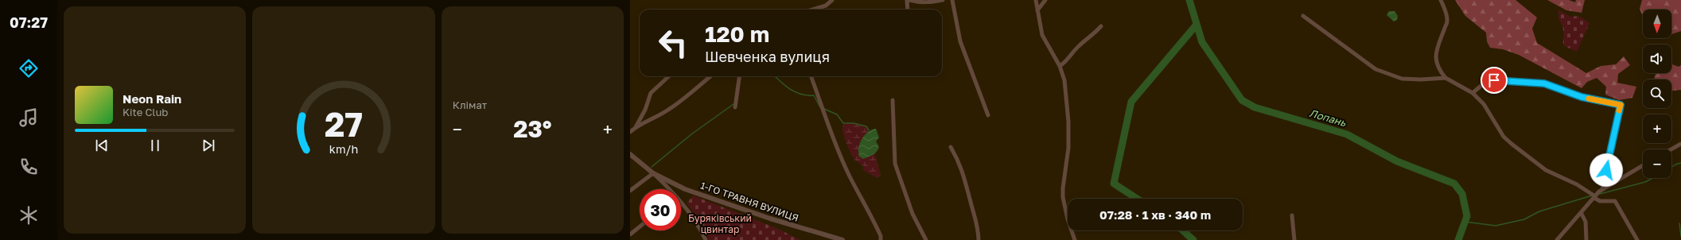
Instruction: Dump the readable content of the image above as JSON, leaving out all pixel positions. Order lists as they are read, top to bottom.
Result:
{
  "streets": {
    "street": ["1-ГО ТРАВНЯ ВУЛИЦЯ"]
  },
  "water": ["Лопань"],
  "parks": ["Буряківський цвинтар"],
  "north": "bottom",
  "page": {
    "tabs": "07:27",
    "tile": "Клімат",
    "map_buttons": ["+", "−"],
    "turn": ["120 m", "Шевченка вулиця"],
    "song": ["Neon Rain", "Kite Club"],
    "heat": ["−", "23°", "+"],
    "limit": "30",
    "trip": "07:28 · 1 хв · 340 m",
    "gauge": ["27", "km/h"]
  }
}
